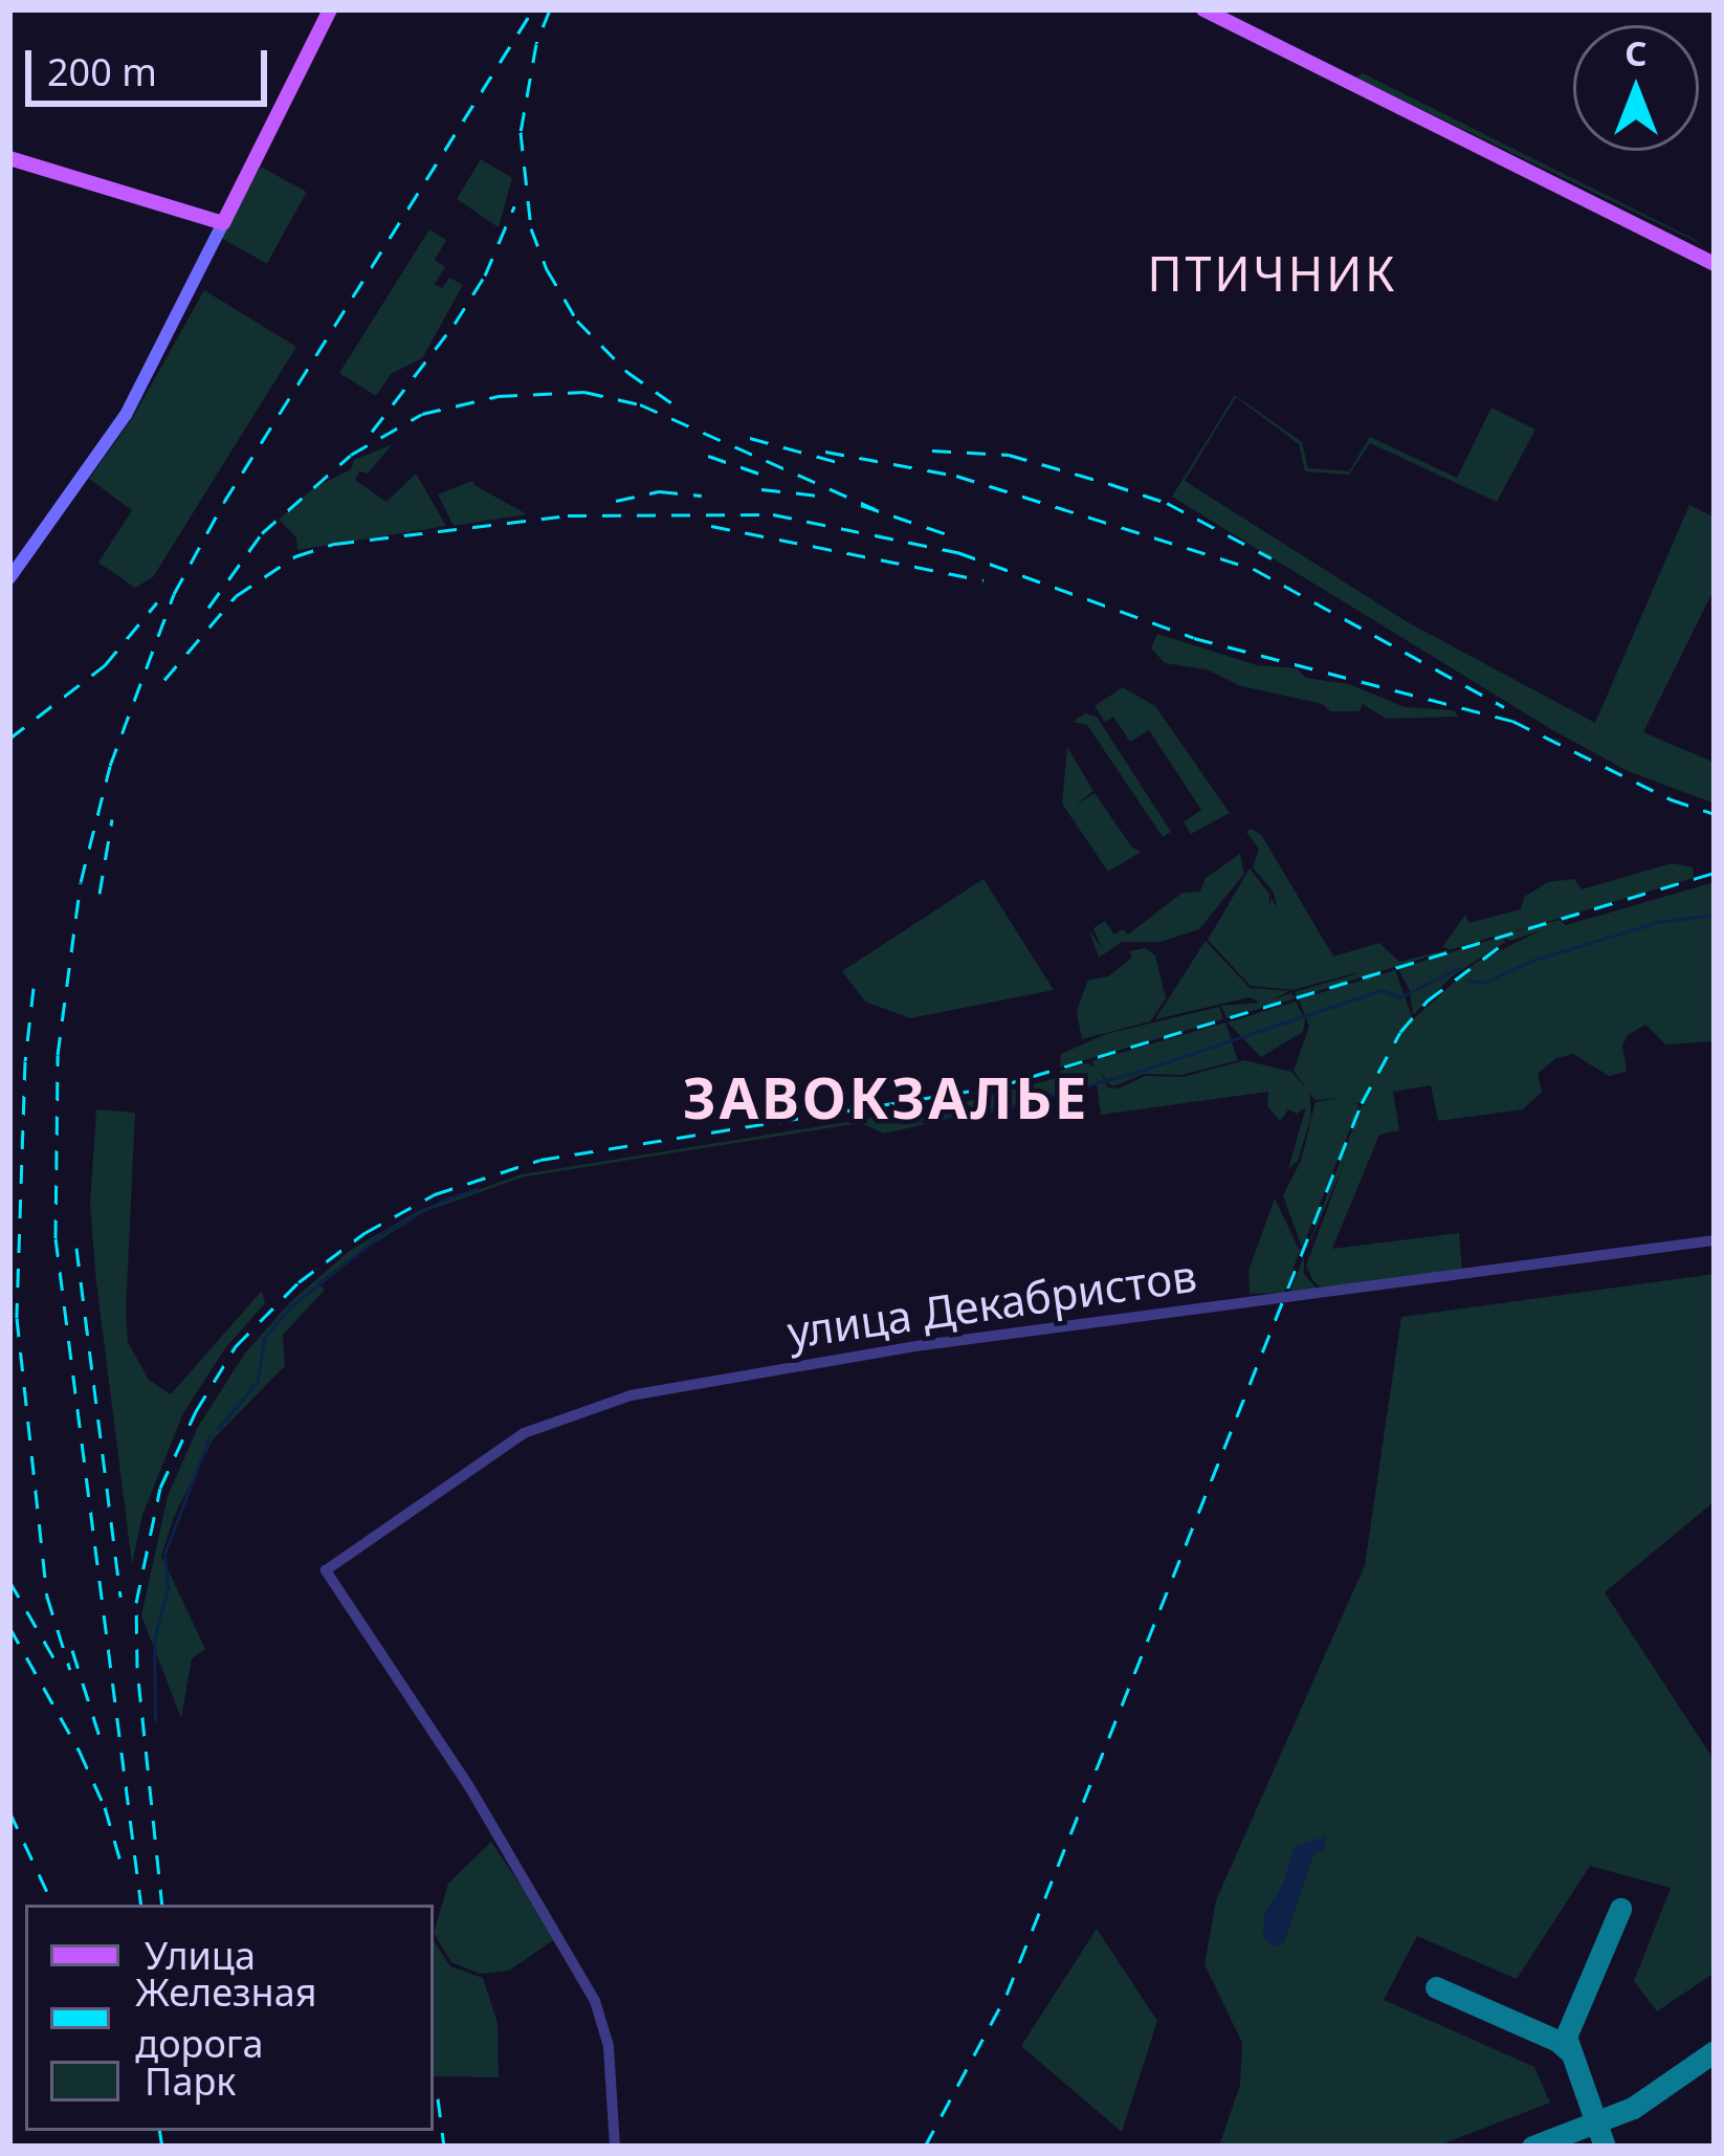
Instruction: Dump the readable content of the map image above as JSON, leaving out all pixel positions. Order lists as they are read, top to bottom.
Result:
{
  "streets": {
    "street": ["улица Декабристов"]
  },
  "districts": ["ПТИЧНИК", "ЗАВОКЗАЛЬЕ"],
  "legend": ["Улица", "Железная дорога", "Парк"],
  "scale_bar": "200 m",
  "north": "top"
}
